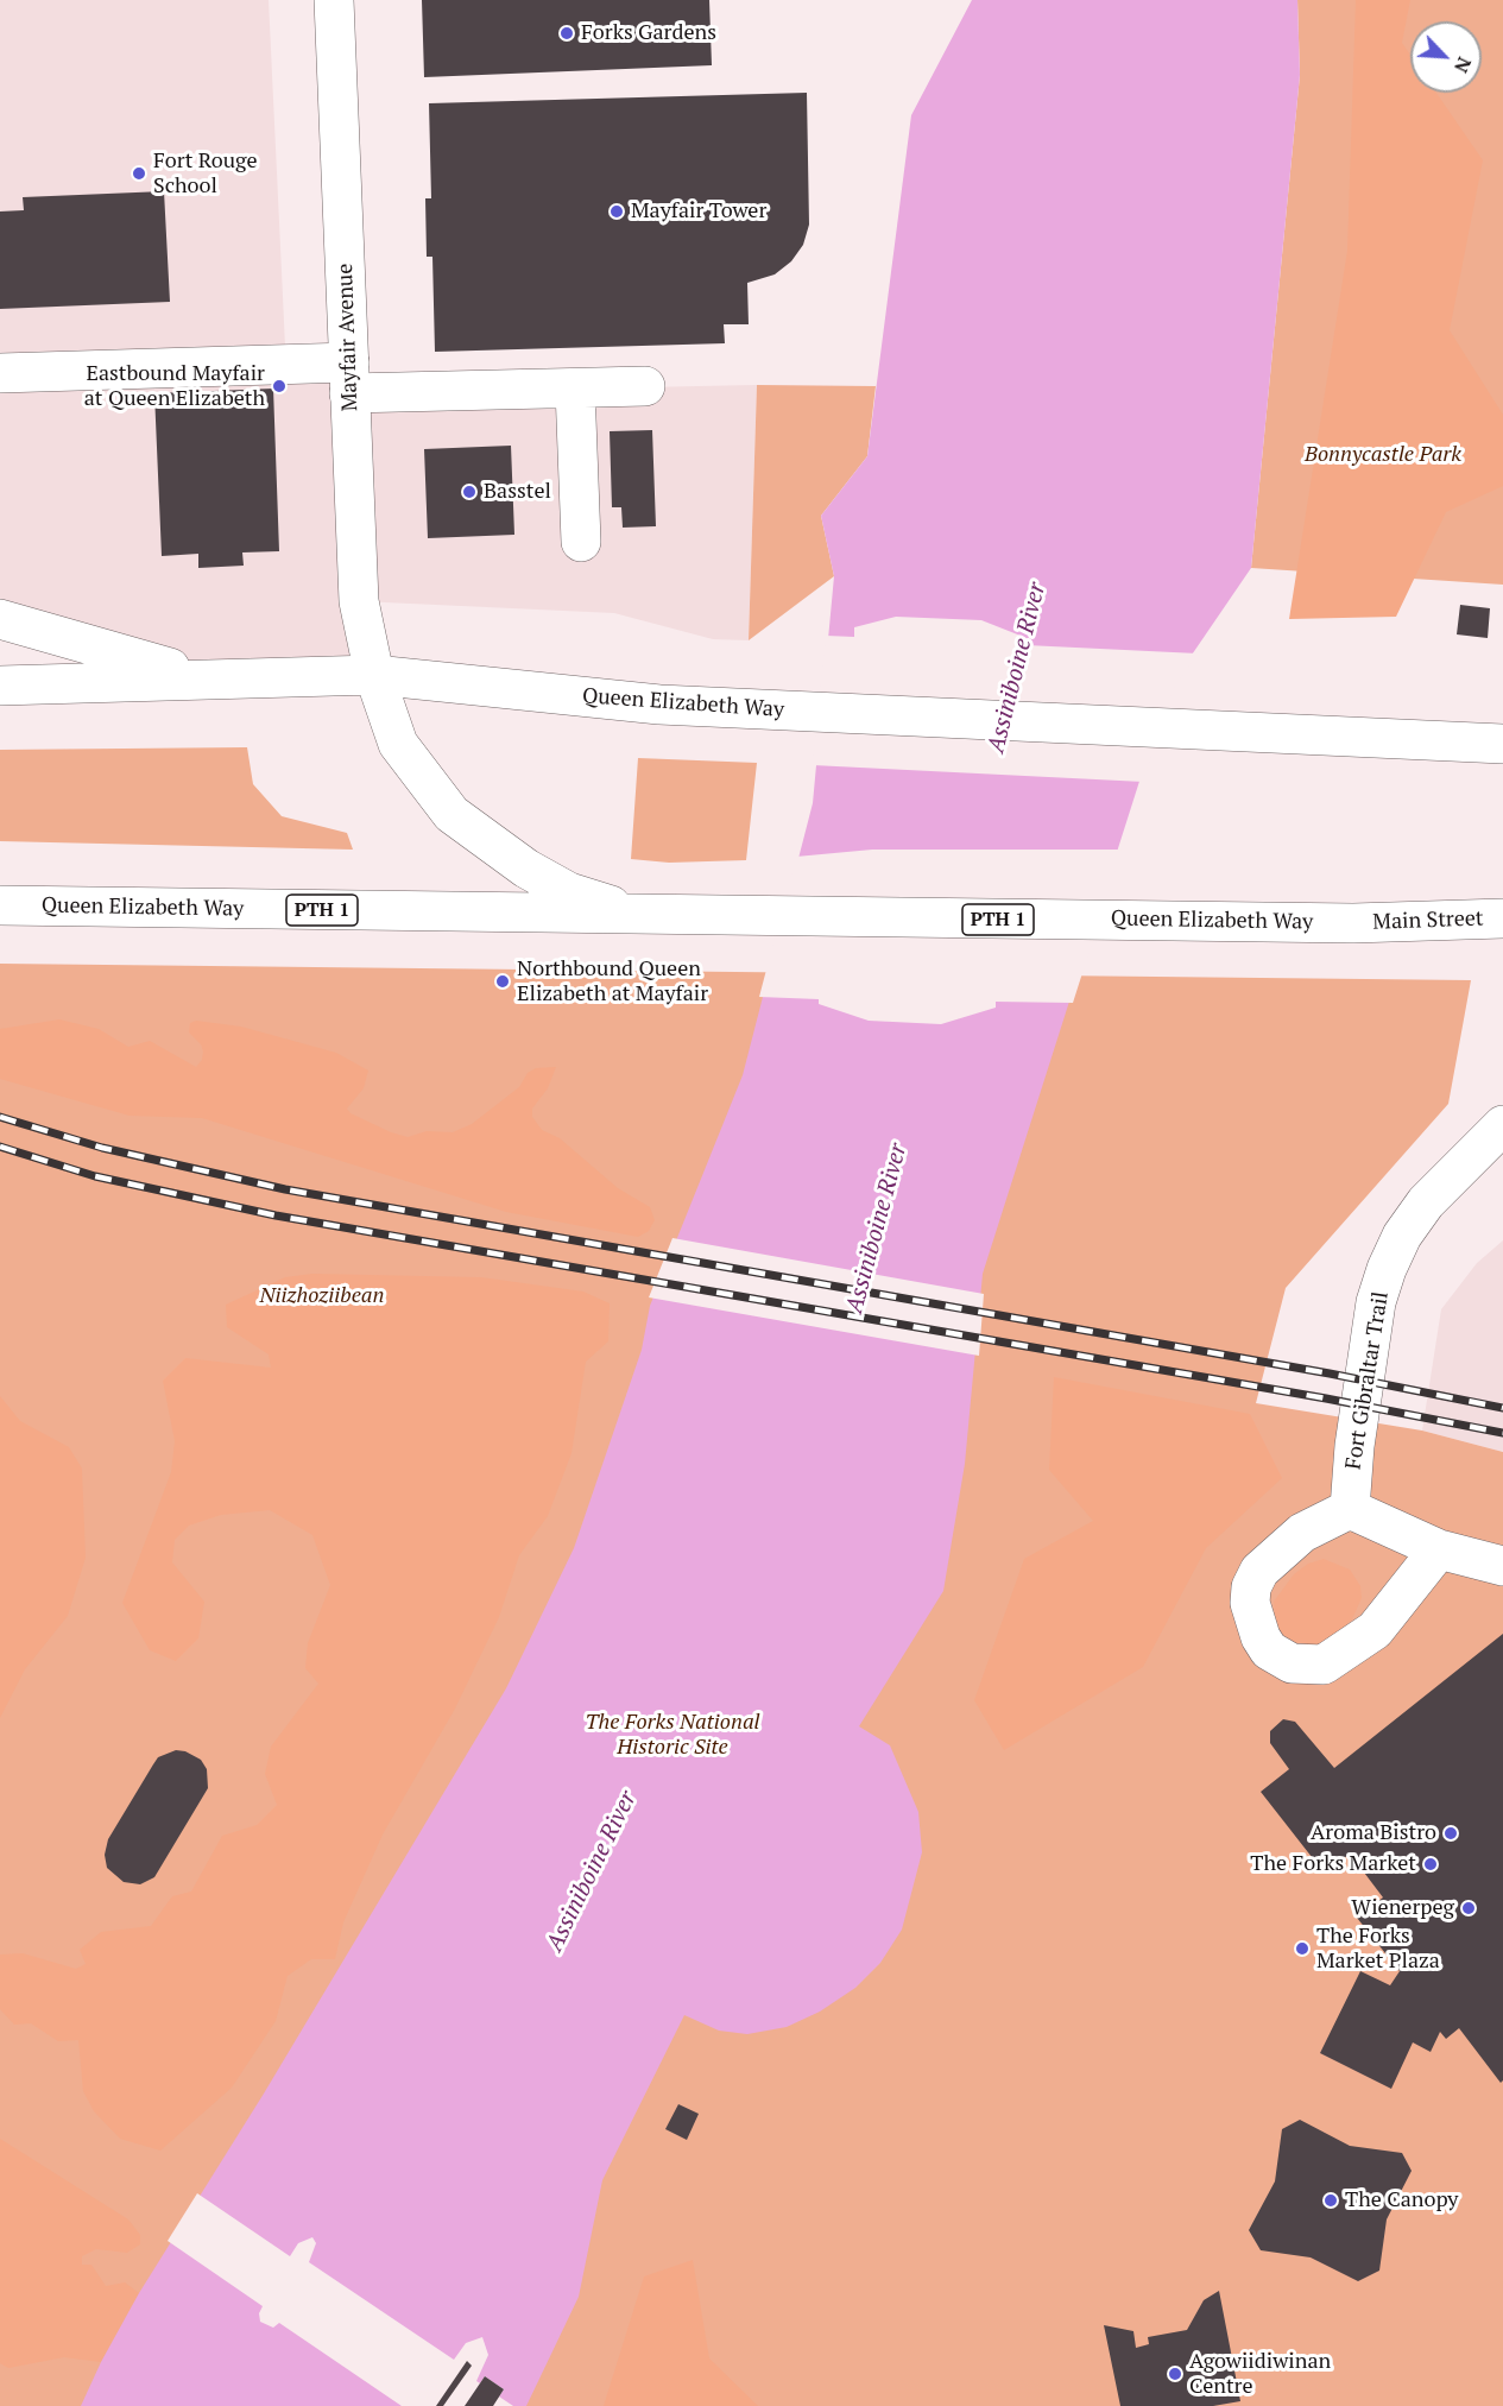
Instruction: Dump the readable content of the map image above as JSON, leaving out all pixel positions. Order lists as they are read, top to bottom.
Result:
{
  "streets": {
    "main road": [
      "Mayfair Avenue",
      "Queen Elizabeth Way",
      "PTH 1",
      "Main Street",
      "Fort Gibraltar Trail"
    ]
  },
  "crossings": [
    ["Mayfair Avenue", "Queen Elizabeth Way"],
    ["Queen Elizabeth Way", "Main Street"]
  ],
  "water": ["Assiniboine River"],
  "parks": ["Bonnycastle Park", "Niizhoziibean", "The Forks National Historic Site"],
  "places": [
    "Forks Gardens",
    "Fort Rouge School",
    "Mayfair Tower",
    "Eastbound Mayfair at Queen Elizabeth",
    "Basstel",
    "Northbound Queen Elizabeth at Mayfair",
    "Aroma Bistro",
    "The Forks Market",
    "Wienerpeg",
    "The Forks Market Plaza",
    "The Canopy",
    "Agowiidiwinan Centre"
  ],
  "north": "bottom right"
}
